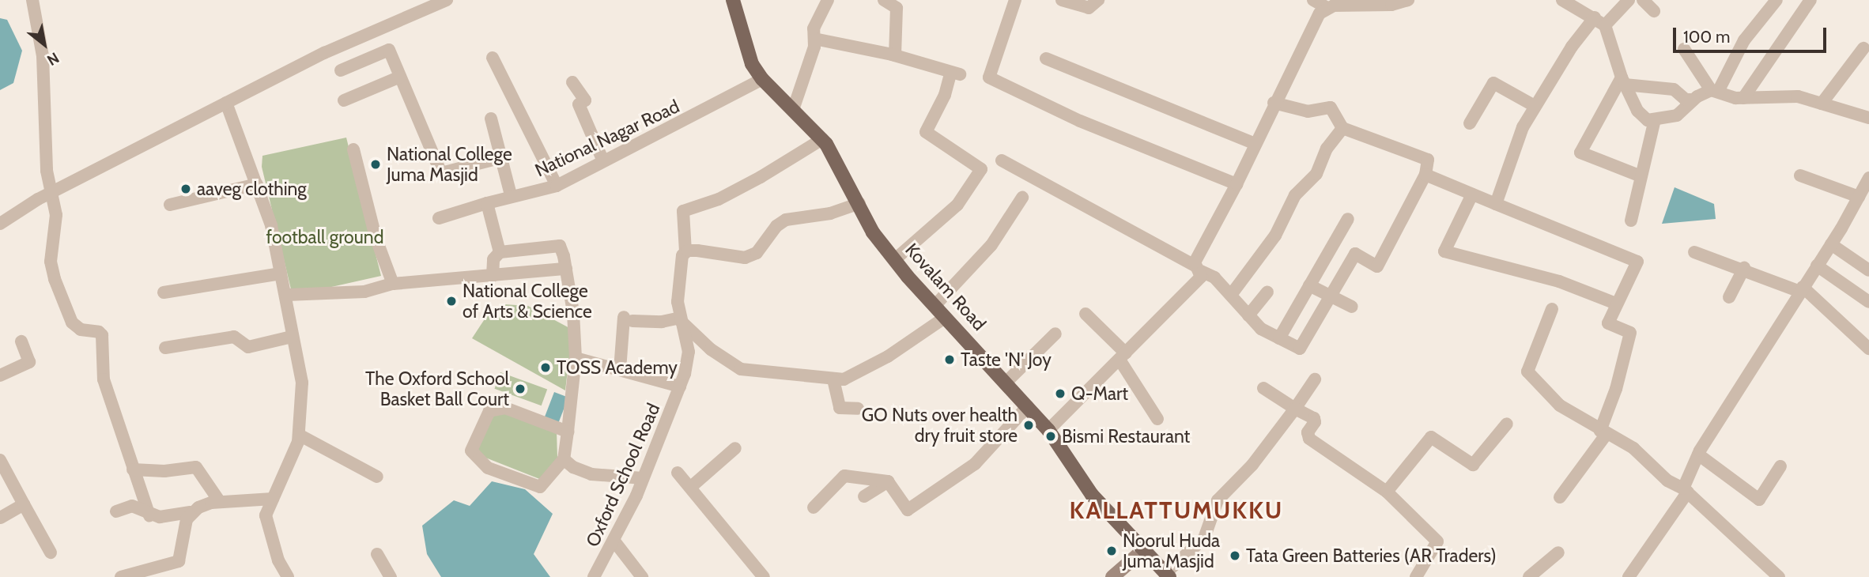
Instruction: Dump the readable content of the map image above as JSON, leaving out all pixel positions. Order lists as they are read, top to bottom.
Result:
{
  "streets": {
    "main road": ["Kovalam Road"],
    "street": ["National Nagar Road", "Oxford School Road"]
  },
  "crossings": [
    ["National Nagar Road", "Kovalam Road"],
    ["Kovalam Road", "Oxford School Road"]
  ],
  "districts": ["KALLATTUMUKKU"],
  "parks": ["football ground"],
  "places": [
    "National College Juma Masjid",
    "aaveg clothing",
    "National College of Arts & Science",
    "Taste 'N' Joy",
    "TOSS Academy",
    "The Oxford School Basket Ball Court",
    "Q-Mart",
    "GO Nuts over health dry fruit store",
    "Bismi Restaurant",
    "Noorul Huda Juma Masjid",
    "Tata Green Batteries (AR Traders)"
  ],
  "scale_bar": "100 m",
  "north": "bottom right"
}
